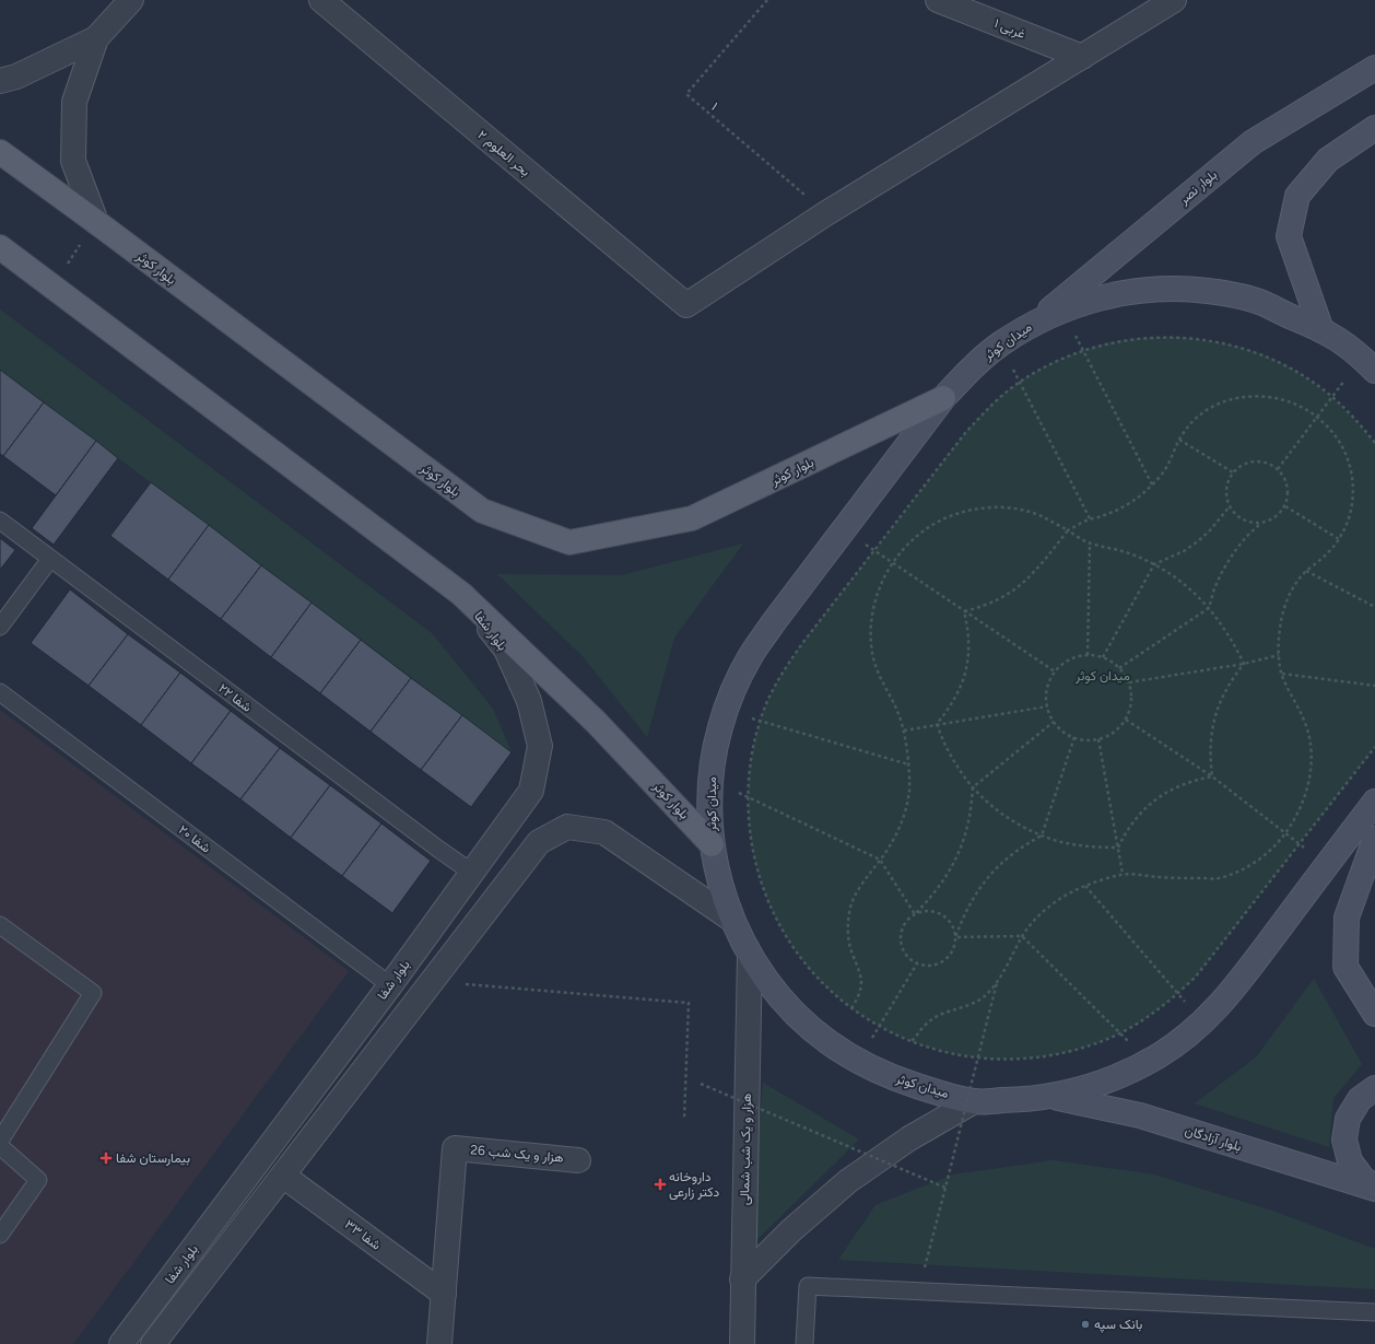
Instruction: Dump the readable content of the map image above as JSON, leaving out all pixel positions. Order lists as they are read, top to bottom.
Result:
{
  "streets": {
    "main road": [
      "بلوار نصر",
      "بلوار کوثر",
      "میدان کوثر",
      "بلوار آزادگان"
    ],
    "street": [
      "غربی ۱",
      "بحر العلوم ۲",
      "بلوار شفا",
      "هزار و یک شب شمالی",
      "هزار و یک شب 26",
      "شفا ۳۳"
    ],
    "lane": ["شفا ۲۲", "شفا ۲۰"],
    "path": ["۱"]
  },
  "crossings": [
    ["۱", "بحر العلوم ۲"],
    ["بلوار نصر", "میدان کوثر"],
    ["بلوار کوثر", "میدان کوثر"],
    ["بلوار کوثر", "بلوار شفا"],
    ["میدان کوثر", "بلوار شفا"],
    ["میدان کوثر", "بلوار آزادگان"],
    ["میدان کوثر", "هزار و یک شب شمالی"],
    ["بلوار شفا", "شفا ۲۲"],
    ["بلوار شفا", "شفا ۲۰"],
    ["بلوار شفا", "شفا ۳۳"],
    ["هزار و یک شب 26", "شفا ۳۳"]
  ],
  "parks": ["میدان کوثر"],
  "places": {
    "health": ["بیمارستان شفا", "داروخانه دکتر زارعی"],
    "other": ["بانک سپه"]
  }
}
